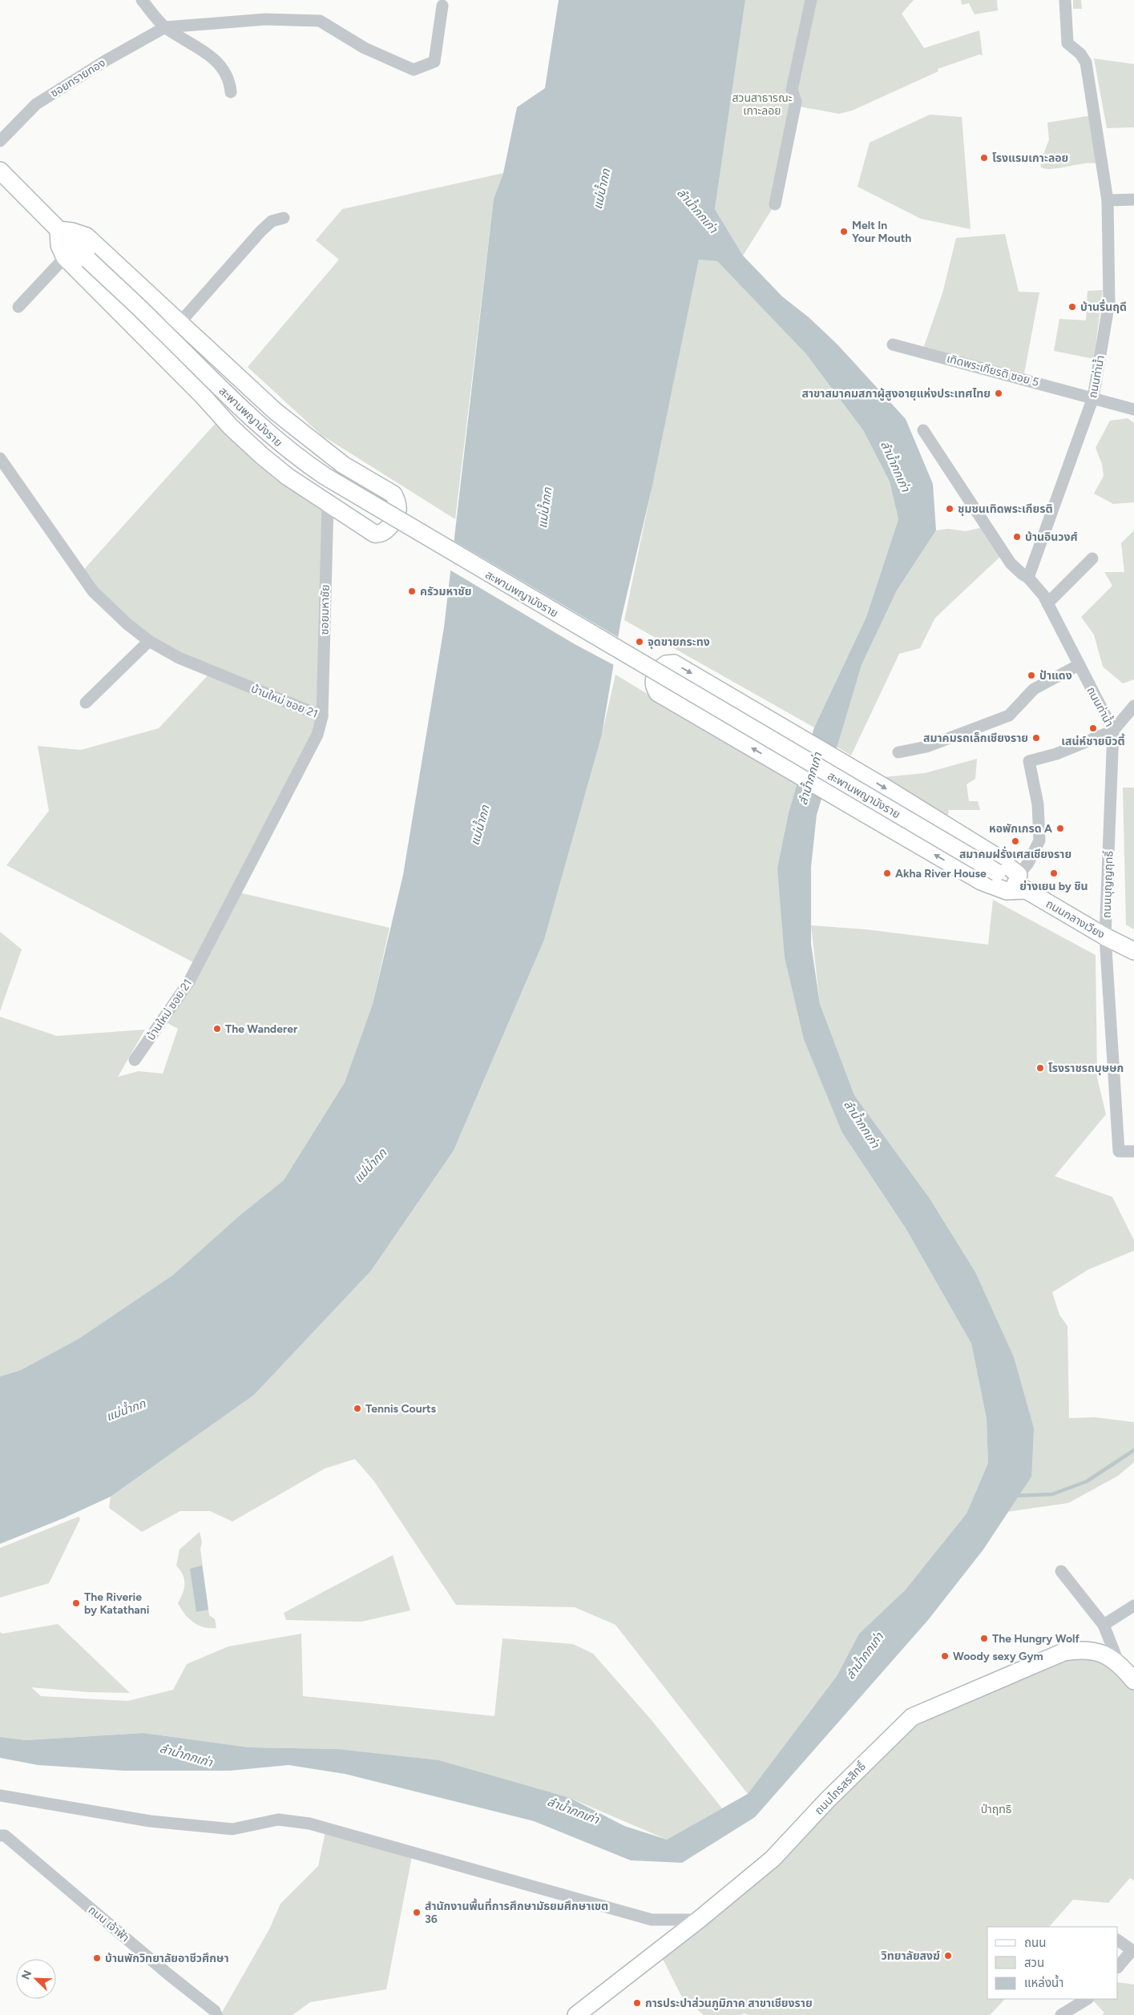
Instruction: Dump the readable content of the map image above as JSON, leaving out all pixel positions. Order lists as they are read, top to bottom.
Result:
{
  "streets": {
    "main road": ["สะพานพญามังราย", "ถนนกลางเวียง", "ถนนไกรสรสิทธิ์"],
    "street": [
      "ซอยทรายทอง",
      "เทิดพระเกียรติ ซอย 5",
      "ถนนท่าน้ำ",
      "ซอยมหาชัย",
      "บ้านใหม่ ซอย 21",
      "ถนนบุญญฤทธิ์",
      "ถนน เจ้าฟ้า"
    ]
  },
  "crossings": [
    ["เทิดพระเกียรติ ซอย 5", "ถนนท่าน้ำ"],
    ["ถนนท่าน้ำ", "ถนนบุญญฤทธิ์"],
    ["สะพานพญามังราย", "ถนนกลางเวียง"],
    ["ซอยมหาชัย", "บ้านใหม่ ซอย 21"],
    ["ถนนบุญญฤทธิ์", "ถนนกลางเวียง"]
  ],
  "water": ["แม่น้ำกก", "ลำน้ำกกเก่า"],
  "parks": ["สวนสาธารณะ เกาะลอย", "ป่าฤทธิ"],
  "places": [
    "โรงแรมเกาะลอย",
    "Melt In Your Mouth",
    "บ้านรื่นฤดี",
    "สาขาสมาคมสภาผู้สูงอายุแห่งประเทศไทย",
    "ชุมชนเทิดพระเกียรติ",
    "บ้านอินวงศ์",
    "ครัวมหาชัย",
    "จุดขายกระทง",
    "ป้าแดง",
    "เสน่ห์ชายบิวตี้",
    "สมาคมรถเล็กเชียงราย",
    "หอพักเกรด A",
    "สมาคมฝรั่งเศสเชียงราย",
    "Akha River House",
    "ย่างเยน by ชิน",
    "The Wanderer",
    "โรงราชรถบุษษก",
    "Tennis Courts",
    "The Riverie by Katathani",
    "The Hungry Wolf",
    "Woody sexy Gym",
    "สำนักงานพื้นที่การศึกษามัธยมศึกษาเขต 36",
    "วิทยาลัยสงฆ์",
    "บ้านพักวิทยาลัยอาชีวศึกษา",
    "การประปาส่วนภูมิภาค สาขาเชียงราย"
  ],
  "legend": ["ถนน", "สวน", "แหล่งน้ำ"],
  "north": "top left"
}
